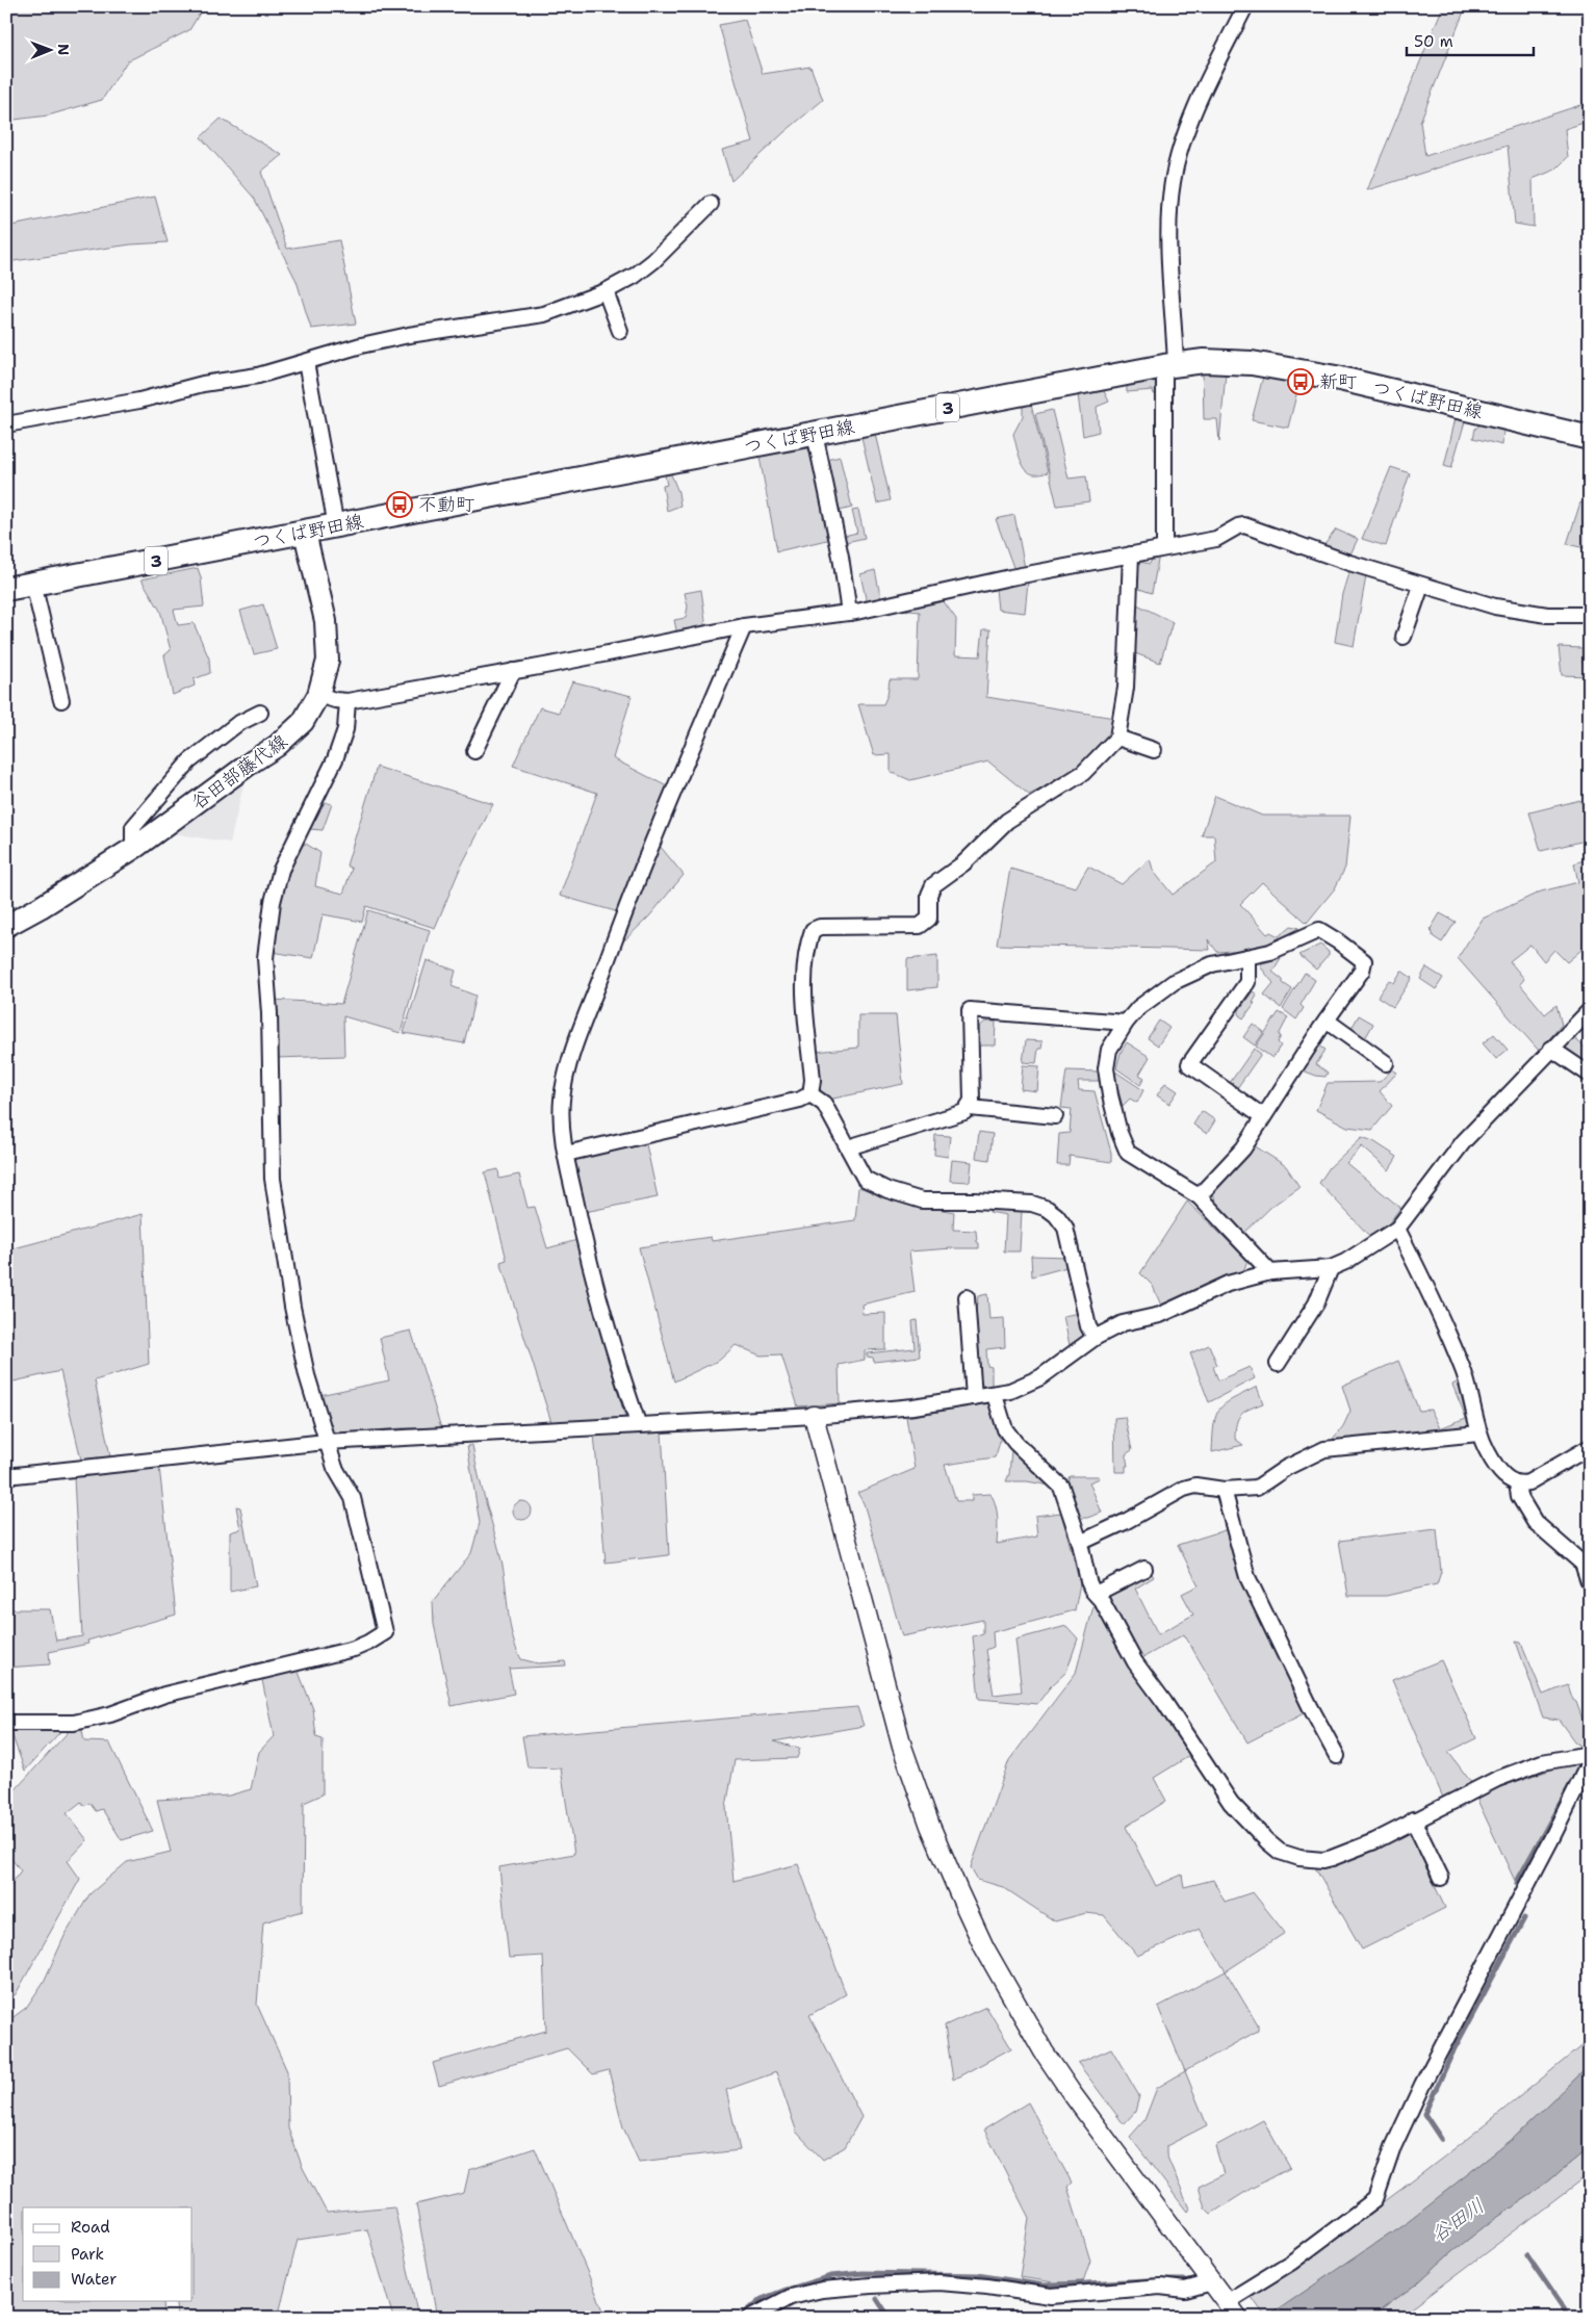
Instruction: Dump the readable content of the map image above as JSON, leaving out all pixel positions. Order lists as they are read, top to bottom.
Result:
{
  "streets": {
    "main road": ["つくば野田線", "3", "谷田部藤代線"]
  },
  "crossings": [
    ["つくば野田線", "谷田部藤代線"]
  ],
  "water": ["谷田川"],
  "places": {
    "bus stop": ["新町", "不動町"]
  },
  "legend": ["Road", "Park", "Water"],
  "scale_bar": "50 m",
  "north": "right"
}
